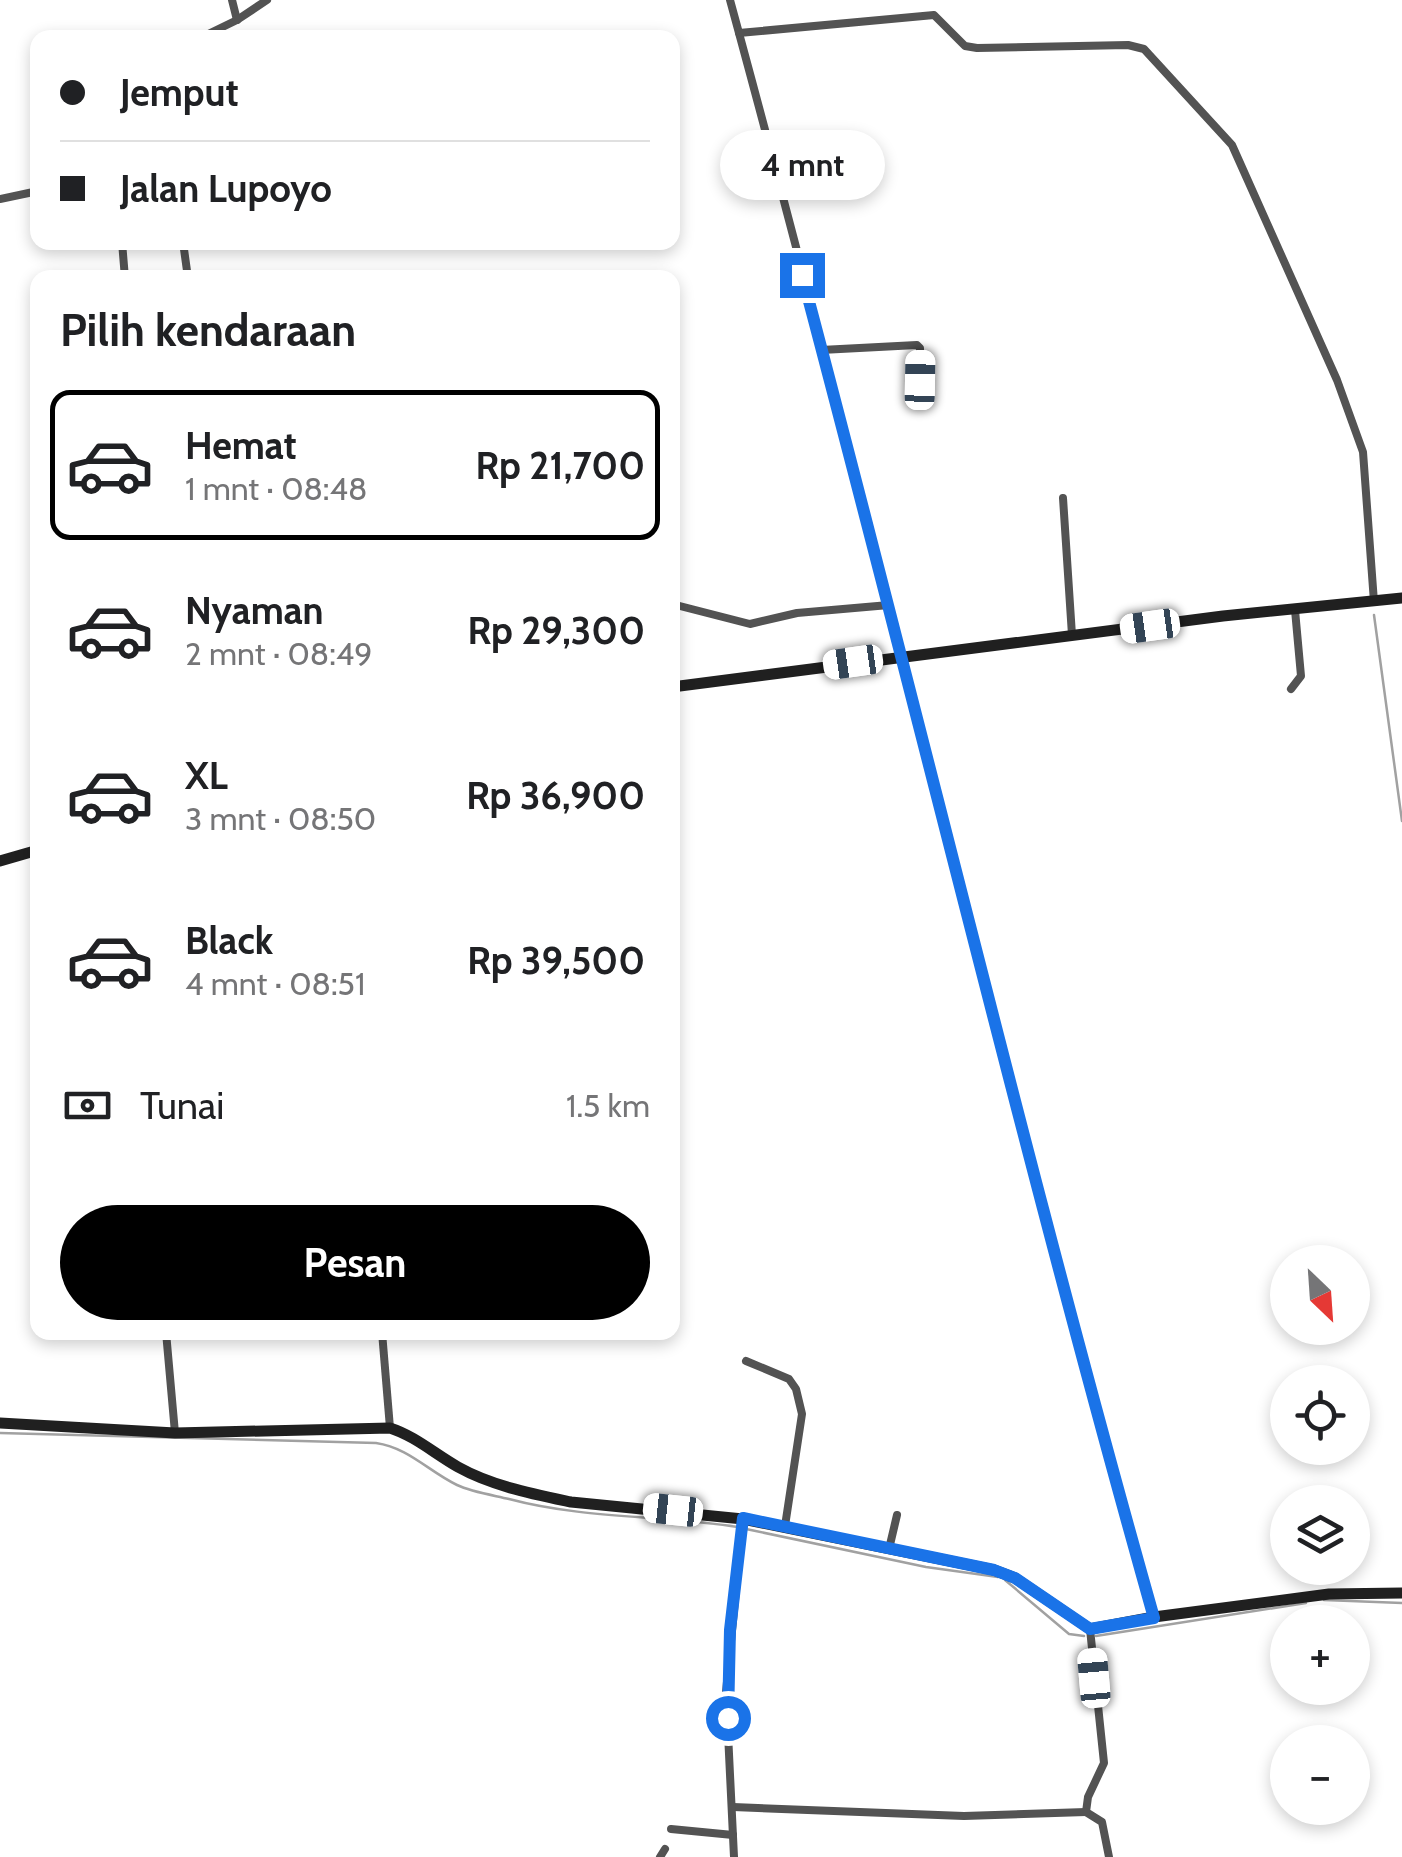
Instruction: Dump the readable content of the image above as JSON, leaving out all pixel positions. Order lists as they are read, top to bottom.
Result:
{
  "north": "bottom right",
  "page": {
    "banner": ["Jemput", "Jalan Lupoyo"],
    "bubble": "4 mnt",
    "heading": "Pilih kendaraan",
    "list": [
      {
        "name": "Hemat",
        "note": "1 mnt · 08:48",
        "value": "Rp 21,700"
      },
      {
        "name": "Nyaman",
        "note": "2 mnt · 08:49",
        "value": "Rp 29,300"
      },
      {
        "name": "XL",
        "note": "3 mnt · 08:50",
        "value": "Rp 36,900"
      },
      {
        "name": "Black",
        "note": "4 mnt · 08:51",
        "value": "Rp 39,500"
      }
    ],
    "pay": ["Tunai", "1.5 km"],
    "buttons": "Pesan",
    "map_buttons": ["+", "−"]
  }
}
